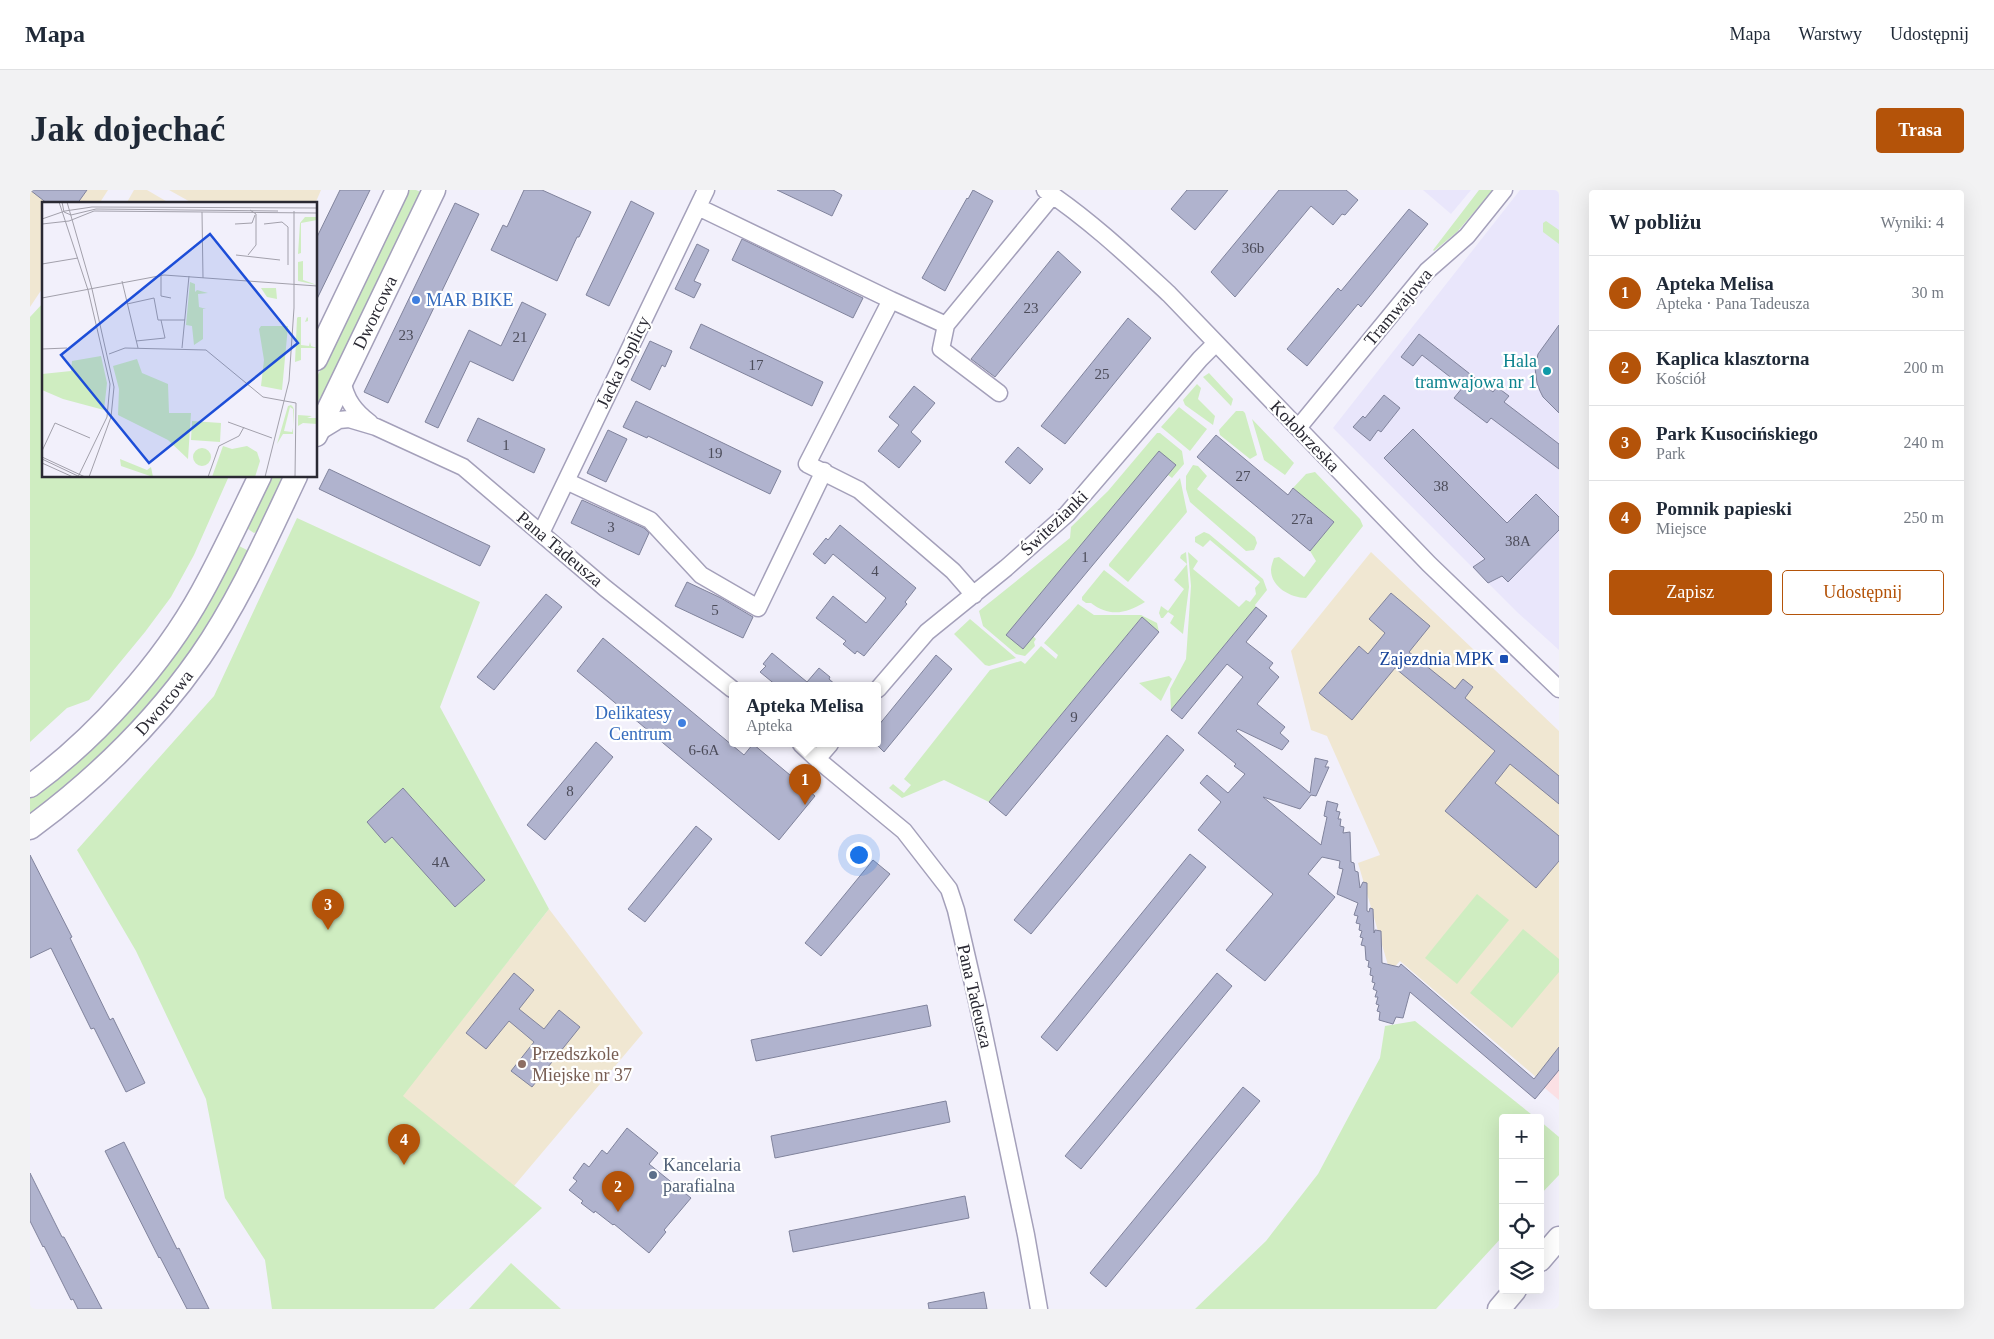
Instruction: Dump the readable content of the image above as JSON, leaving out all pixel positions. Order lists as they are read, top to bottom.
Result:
{
  "streets": {
    "street": [
      "Tramwajowa",
      "Dworcowa",
      "Jacka Soplicy",
      "Kołobrzeska",
      "Świtezianki",
      "Pana Tadeusza"
    ]
  },
  "crossings": [
    ["Tramwajowa", "Kołobrzeska"],
    ["Dworcowa", "Pana Tadeusza"],
    ["Jacka Soplicy", "Pana Tadeusza"],
    ["Kołobrzeska", "Świtezianki"]
  ],
  "places": {
    "other": [
      "MAR BIKE",
      "Hala tramwajowa nr 1",
      "Delikatesy Centrum",
      "Przedszkole Miejske nr 37",
      "Kancelaria parafialna"
    ],
    "transit": ["Zajezdnia MPK"]
  },
  "house_numbers": [
    "36b",
    "23",
    "23",
    "21",
    "17",
    "25",
    "1",
    "19",
    "27",
    "38",
    "27a",
    "3",
    "38A",
    "1",
    "4",
    "5",
    "9",
    "6-6A",
    "8",
    "4A"
  ],
  "page": {
    "header": "Mapa",
    "nav": ["Mapa", "Warstwy", "Udostępnij"],
    "buttons": [
      "Trasa",
      ["Zapisz", "Udostępnij"]
    ],
    "title": "Jak dojechać",
    "heading": ["W pobliżu", "Wyniki: 4"],
    "list": [
      {
        "mark": "1",
        "name": "Apteka Melisa",
        "note": "Apteka · Pana Tadeusza",
        "value": "30 m"
      },
      {
        "mark": "2",
        "name": "Kaplica klasztorna",
        "note": "Kościół",
        "value": "200 m"
      },
      {
        "mark": "3",
        "name": "Park Kusocińskiego",
        "note": "Park",
        "value": "240 m"
      },
      {
        "mark": "4",
        "name": "Pomnik papieski",
        "note": "Miejsce",
        "value": "250 m"
      }
    ],
    "popup": ["Apteka Melisa", "Apteka"],
    "pins": [
      "1",
      "3",
      "4",
      "2"
    ],
    "map_buttons": ["+", "−"]
  }
}
